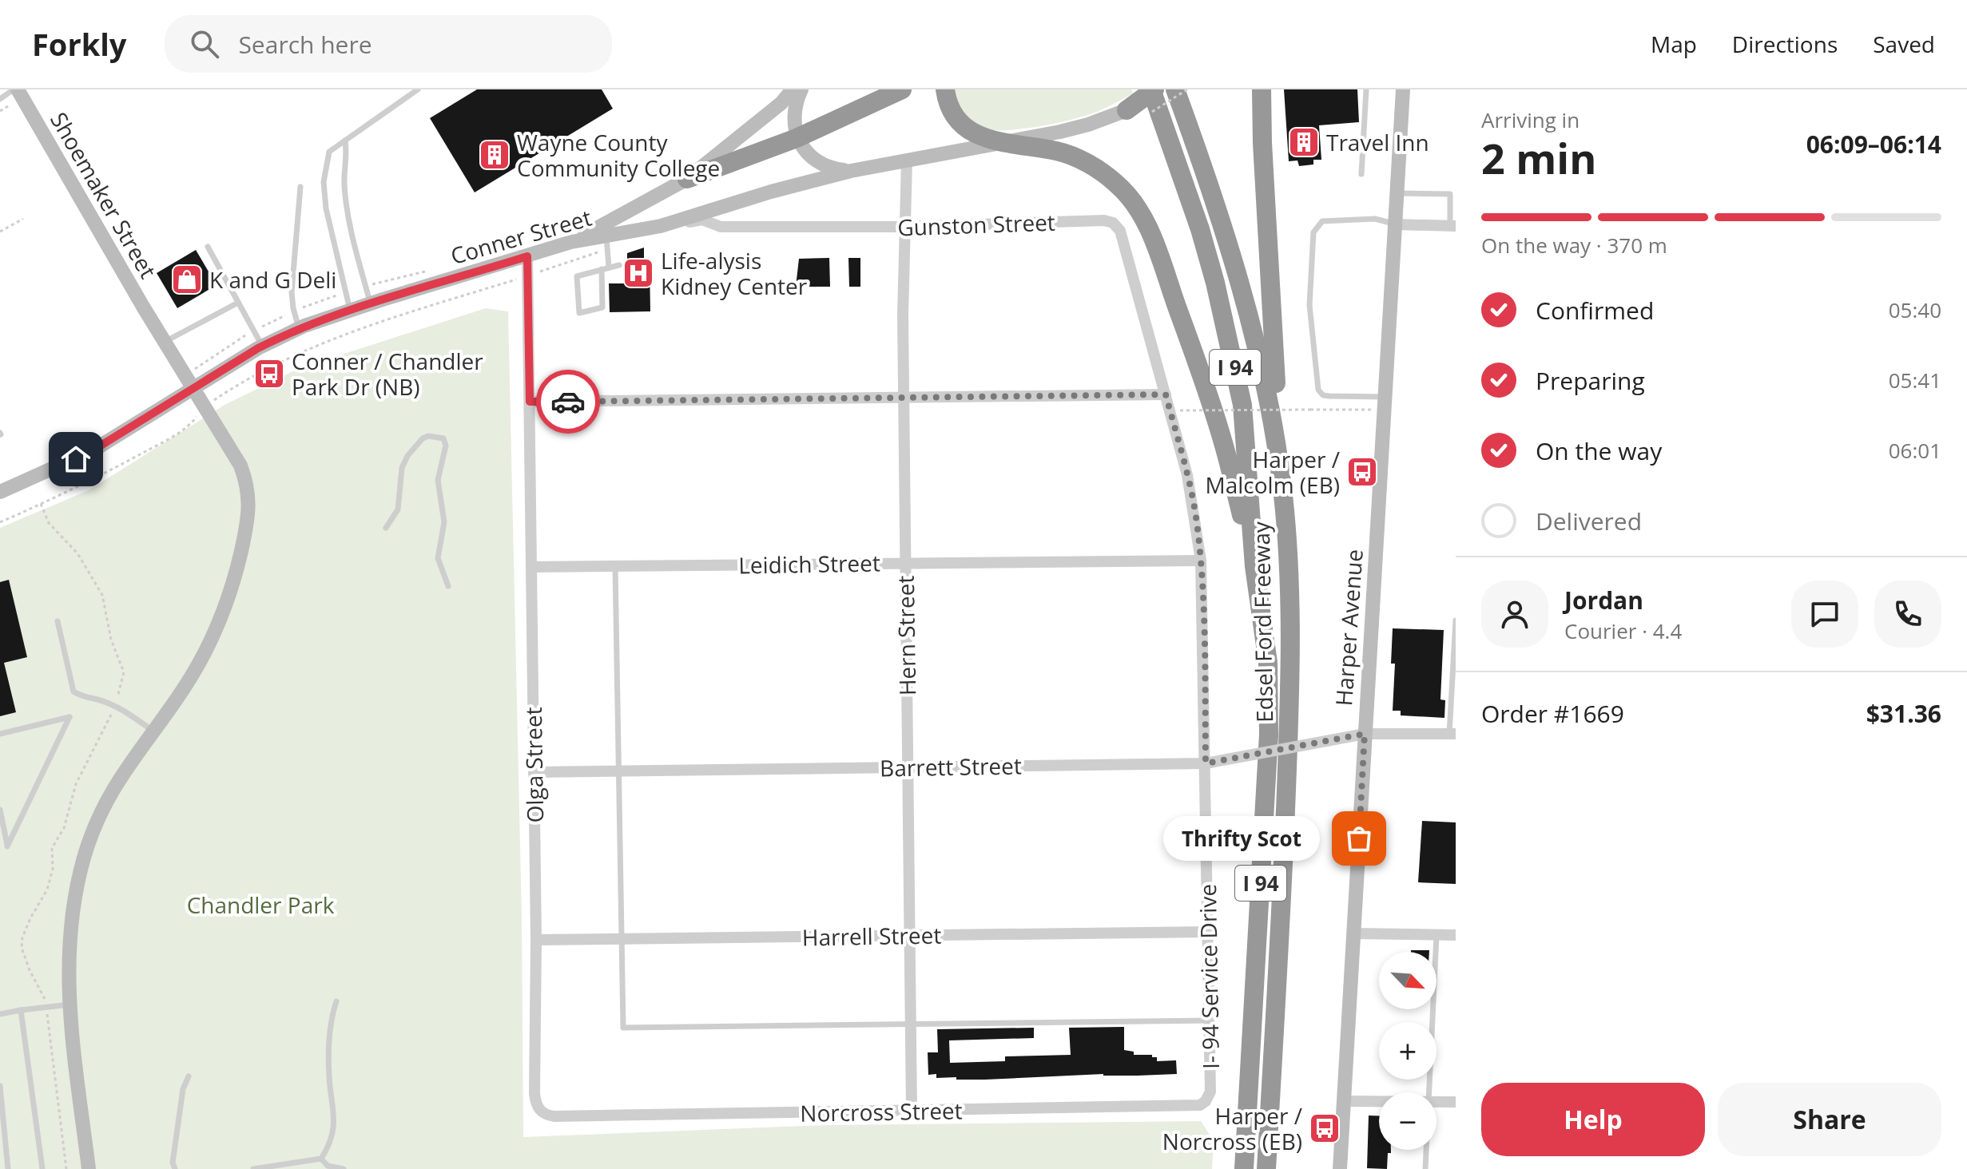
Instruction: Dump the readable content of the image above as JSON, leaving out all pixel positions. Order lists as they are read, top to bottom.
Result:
{
  "streets": {
    "highway": ["I 94", "Edsel Ford Freeway"],
    "main road": ["Shoemaker Street", "Conner Street", "Harper Avenue"],
    "street": [
      "Gunston Street",
      "Leidich Street",
      "Hern Street",
      "Olga Street",
      "Barrett Street",
      "Harrell Street",
      "I- 94 Service Drive",
      "Norcross Street"
    ]
  },
  "crossings": [
    ["Shoemaker Street", "Conner Street"],
    ["Gunston Street", "Conner Street"],
    ["Gunston Street", "Hern Street"],
    ["Gunston Street", "I- 94 Service Drive"],
    ["Conner Street", "Hern Street"],
    ["Conner Street", "Olga Street"],
    ["Leidich Street", "Hern Street"],
    ["Leidich Street", "Olga Street"],
    ["Leidich Street", "I- 94 Service Drive"],
    ["Harper Avenue", "Barrett Street"],
    ["Hern Street", "Barrett Street"],
    ["Hern Street", "Harrell Street"],
    ["Hern Street", "Norcross Street"],
    ["Olga Street", "Barrett Street"],
    ["Olga Street", "Harrell Street"],
    ["Olga Street", "Norcross Street"],
    ["Barrett Street", "I- 94 Service Drive"],
    ["Harrell Street", "I- 94 Service Drive"],
    ["I- 94 Service Drive", "Norcross Street"]
  ],
  "parks": ["Chandler Park"],
  "places": {
    "building": ["Travel Inn", "Wayne County Community College"],
    "hospital": ["Life-alysis Kidney Center"],
    "shop": ["K and G Deli"],
    "bus stop": ["Conner / Chandler Park Dr (NB)", "Harper / Malcolm (EB)", "Harper / Norcross (EB)"],
    "other": ["Thrifty Scot"]
  },
  "north": "bottom right",
  "page": {
    "header": "Forkly",
    "search": "Search here",
    "nav": ["Map", "Directions", "Saved"],
    "heading": ["2 min", "Arriving in", "06:09–06:14"],
    "panel": [
      "Jordan",
      "Courier · 4.4",
      "Order #1669",
      "$31.36"
    ],
    "bar": "On the way · 370 m",
    "list": [
      ["Confirmed", "05:40"],
      ["Preparing", "05:41"],
      ["On the way", "06:01"],
      "Delivered"
    ],
    "bubble": "Thrifty Scot",
    "map_buttons": ["+", "−"],
    "buttons": ["Help", "Share"]
  }
}
